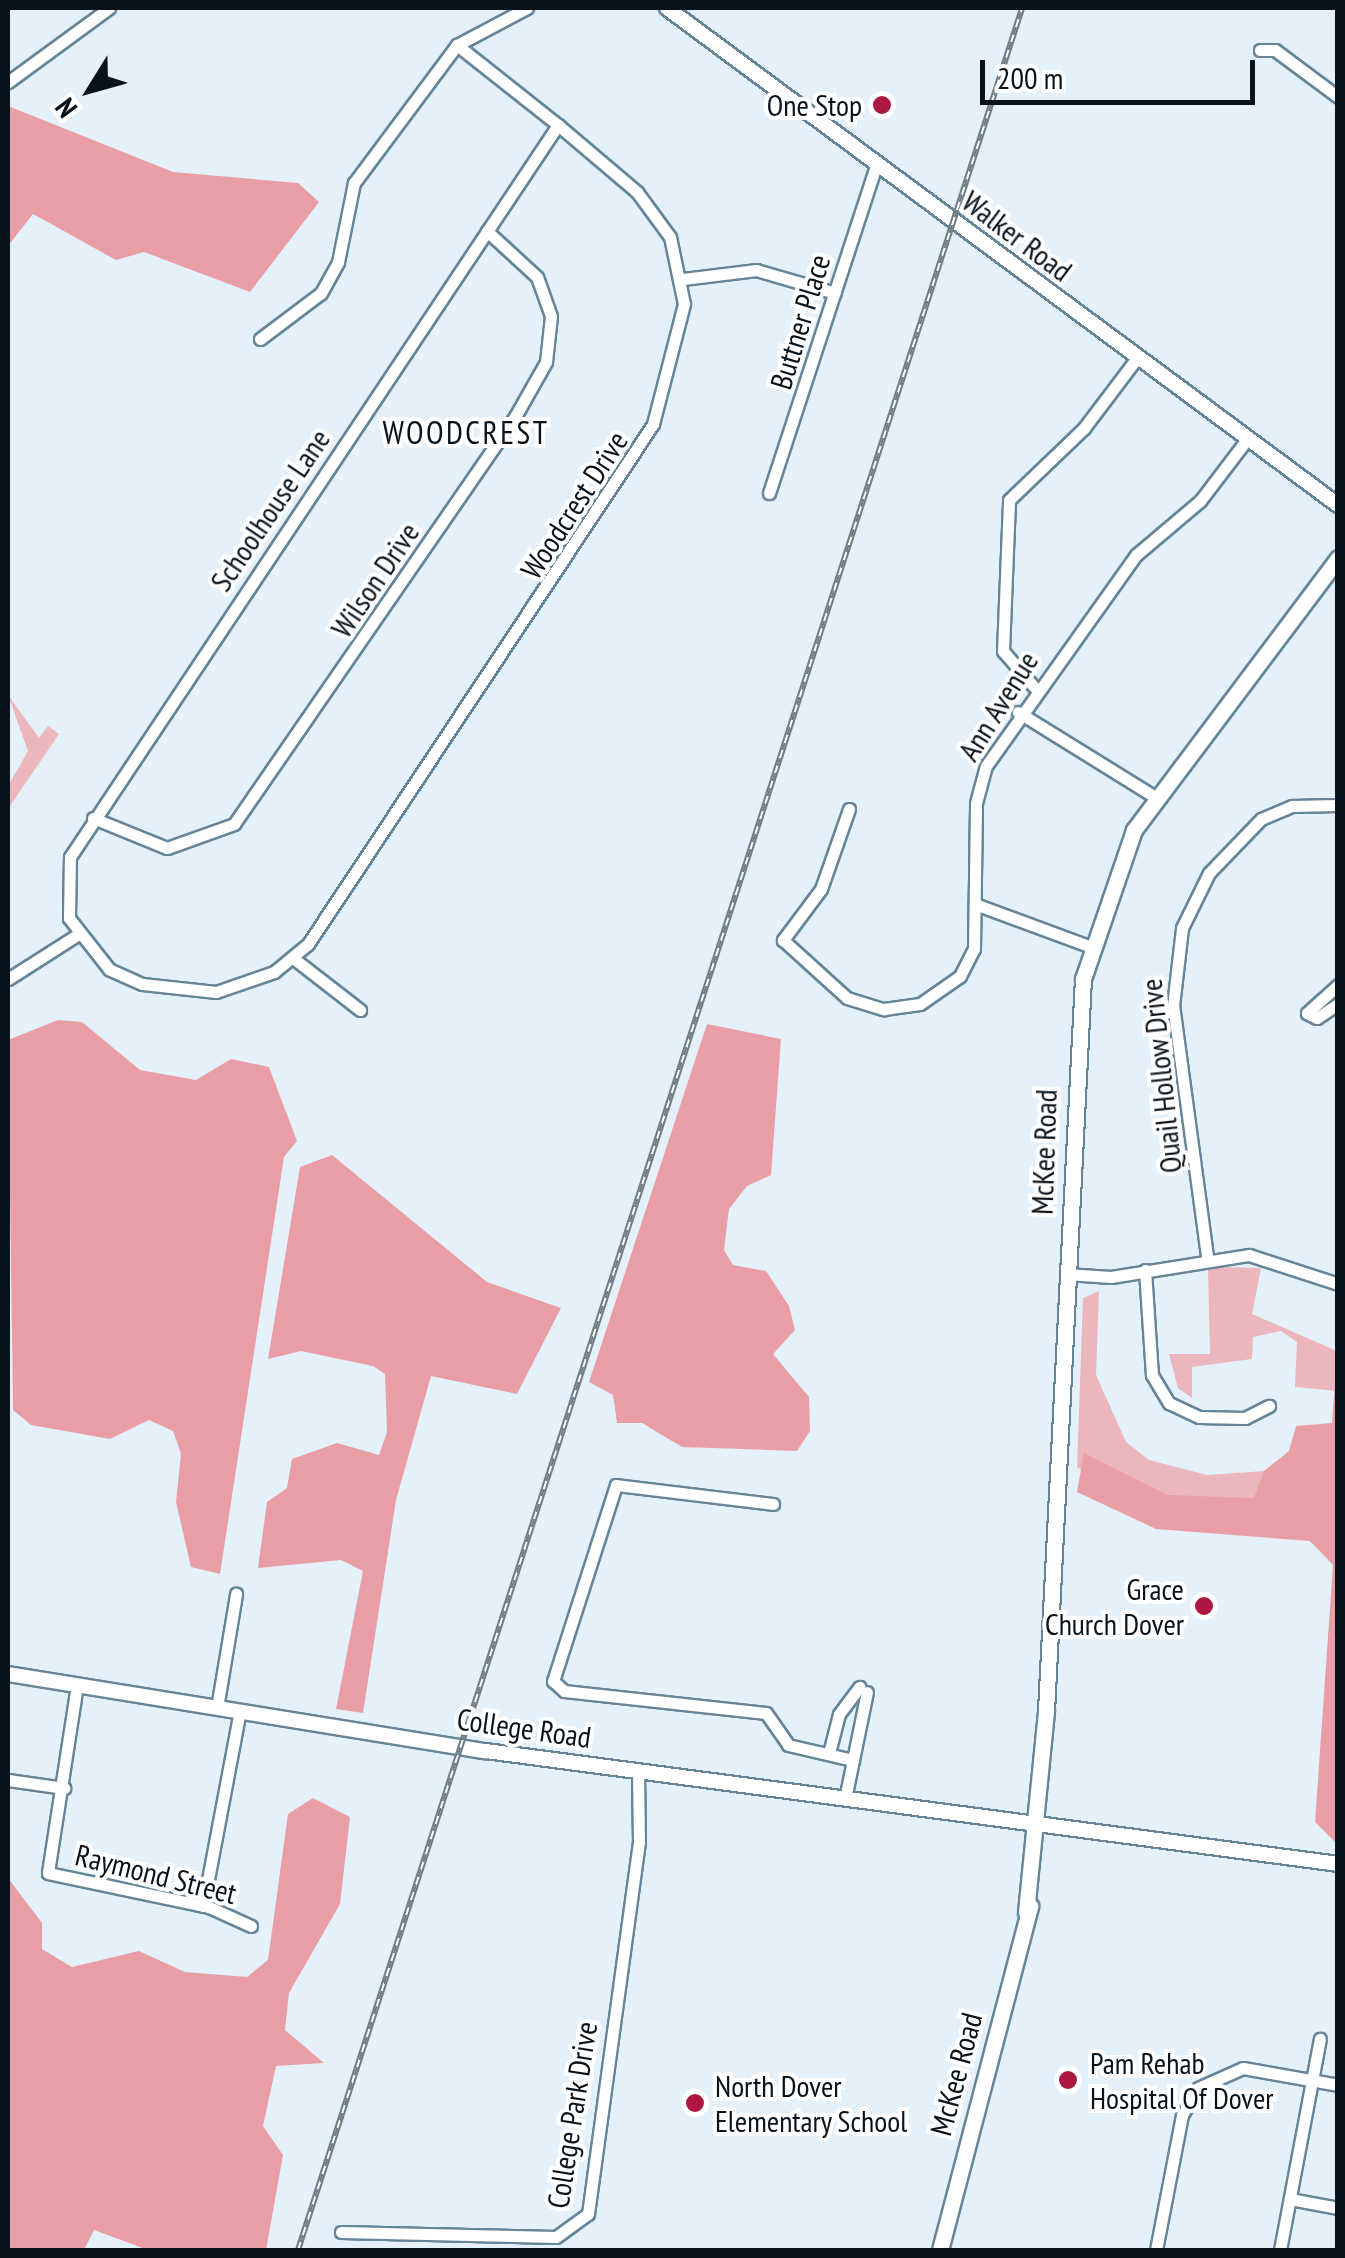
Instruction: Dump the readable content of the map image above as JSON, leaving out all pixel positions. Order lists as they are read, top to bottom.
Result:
{
  "streets": {
    "main road": ["McKee Road"],
    "street": [
      "Walker Road",
      "Buttner Place",
      "Woodcrest Drive",
      "Schoolhouse Lane",
      "Wilson Drive",
      "Ann Avenue",
      "Quail Hollow Drive",
      "College Road",
      "Raymond Street",
      "College Park Drive"
    ]
  },
  "crossings": [
    ["Walker Road", "Buttner Place"],
    ["Walker Road", "Ann Avenue"],
    ["Woodcrest Drive", "Schoolhouse Lane"],
    ["Schoolhouse Lane", "Wilson Drive"],
    ["McKee Road", "College Road"],
    ["College Road", "College Park Drive"]
  ],
  "districts": ["WOODCREST"],
  "places": [
    "One Stop",
    "Grace Church Dover",
    "Pam Rehab Hospital Of Dover",
    "North Dover Elementary School"
  ],
  "scale_bar": "200 m",
  "north": "bottom left"
}
